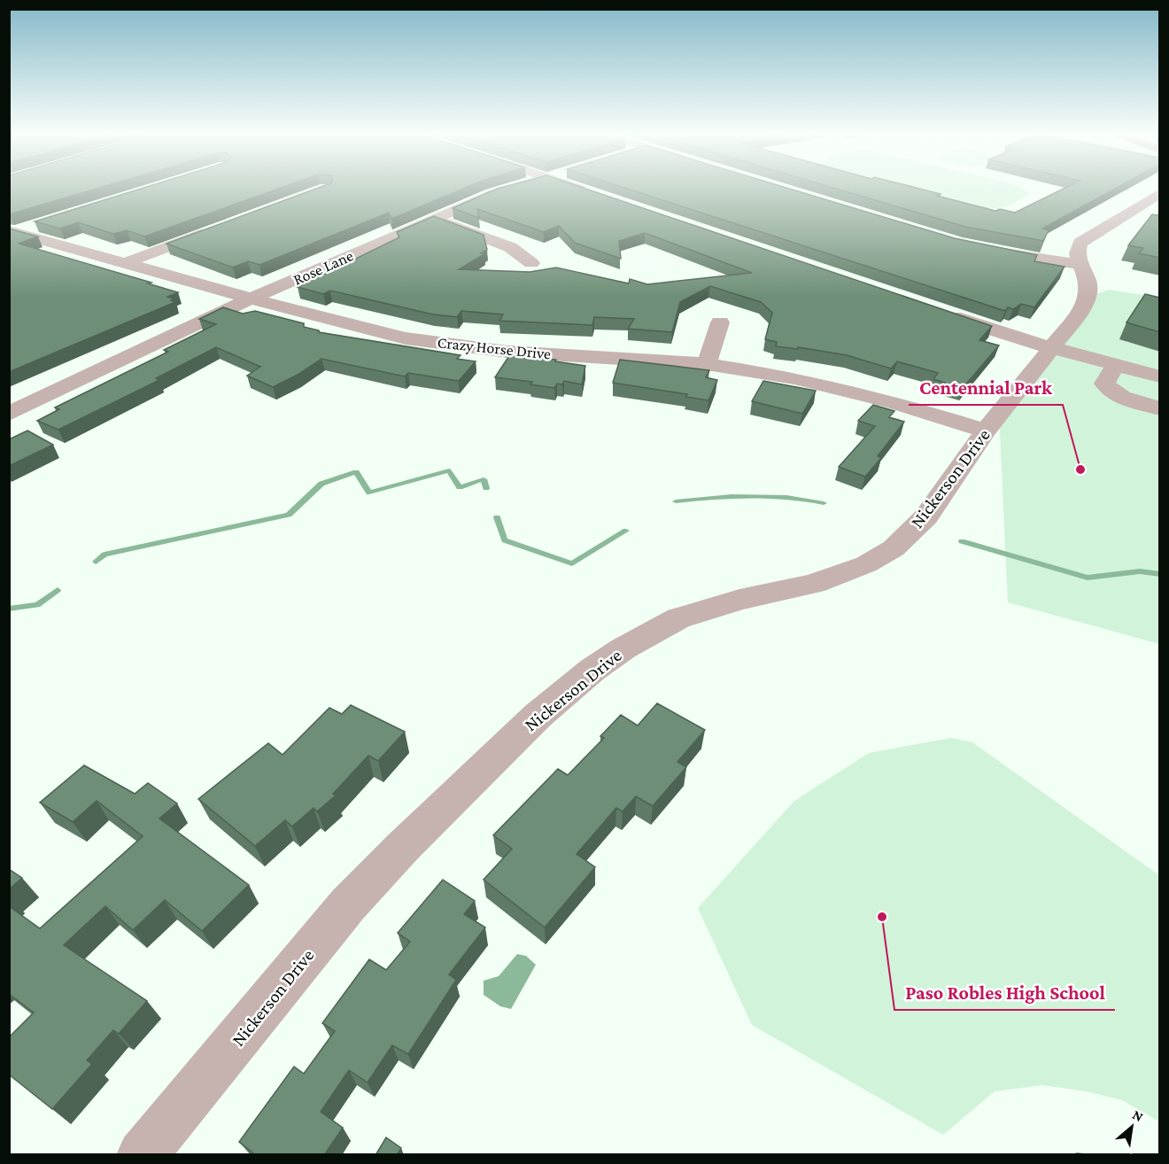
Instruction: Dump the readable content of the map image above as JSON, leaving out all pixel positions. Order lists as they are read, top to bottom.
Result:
{
  "streets": {
    "street": ["Rose Lane", "Crazy Horse Drive", "Nickerson Drive"]
  },
  "crossings": [
    ["Rose Lane", "Crazy Horse Drive"],
    ["Crazy Horse Drive", "Nickerson Drive"]
  ],
  "places": ["Centennial Park", "Paso Robles High School"],
  "north": "top right"
}
